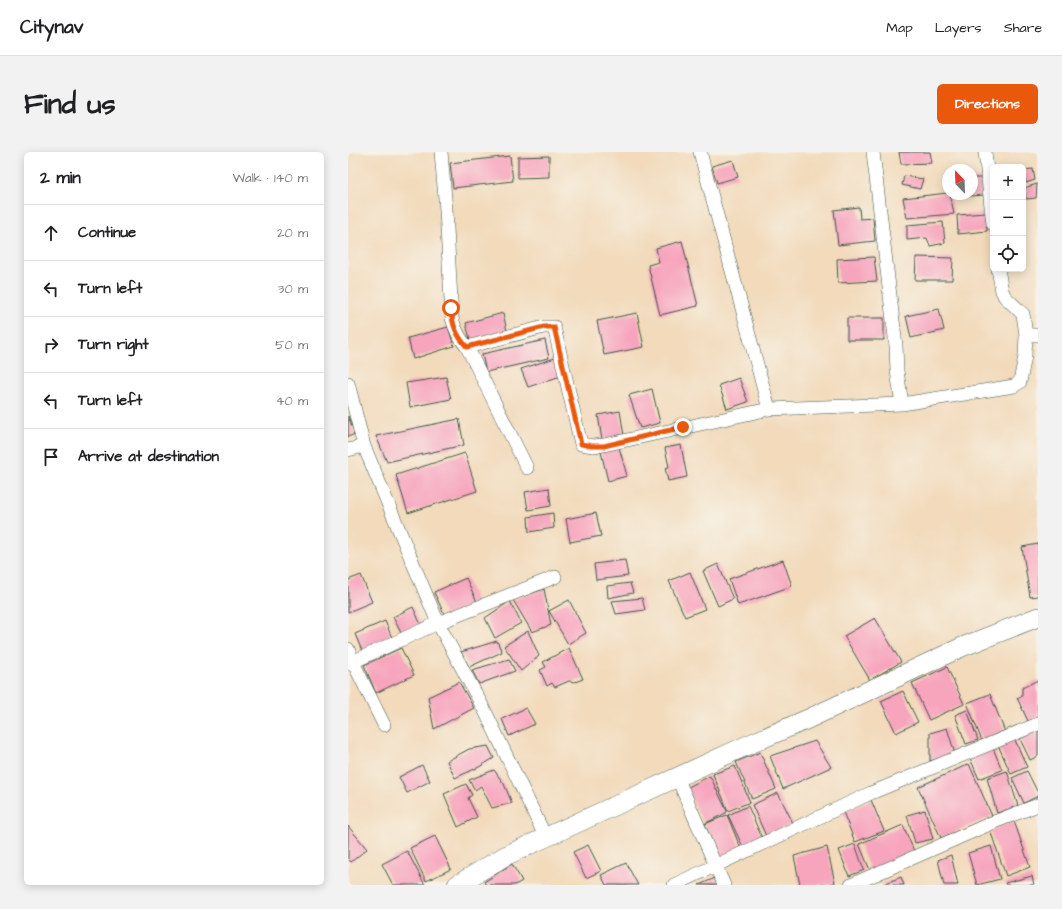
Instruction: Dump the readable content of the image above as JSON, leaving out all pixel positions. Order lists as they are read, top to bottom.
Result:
{
  "north": "top left",
  "page": {
    "header": "Citynav",
    "nav": ["Map", "Layers", "Share"],
    "buttons": "Directions",
    "title": "Find us",
    "heading": ["2 min", "Walk · 140 m"],
    "map_buttons": ["+", "−"],
    "list": [
      ["Continue", "20 m"],
      ["Turn left", "30 m"],
      ["Turn right", "50 m"],
      ["Turn left", "40 m"],
      "Arrive at destination"
    ]
  }
}
